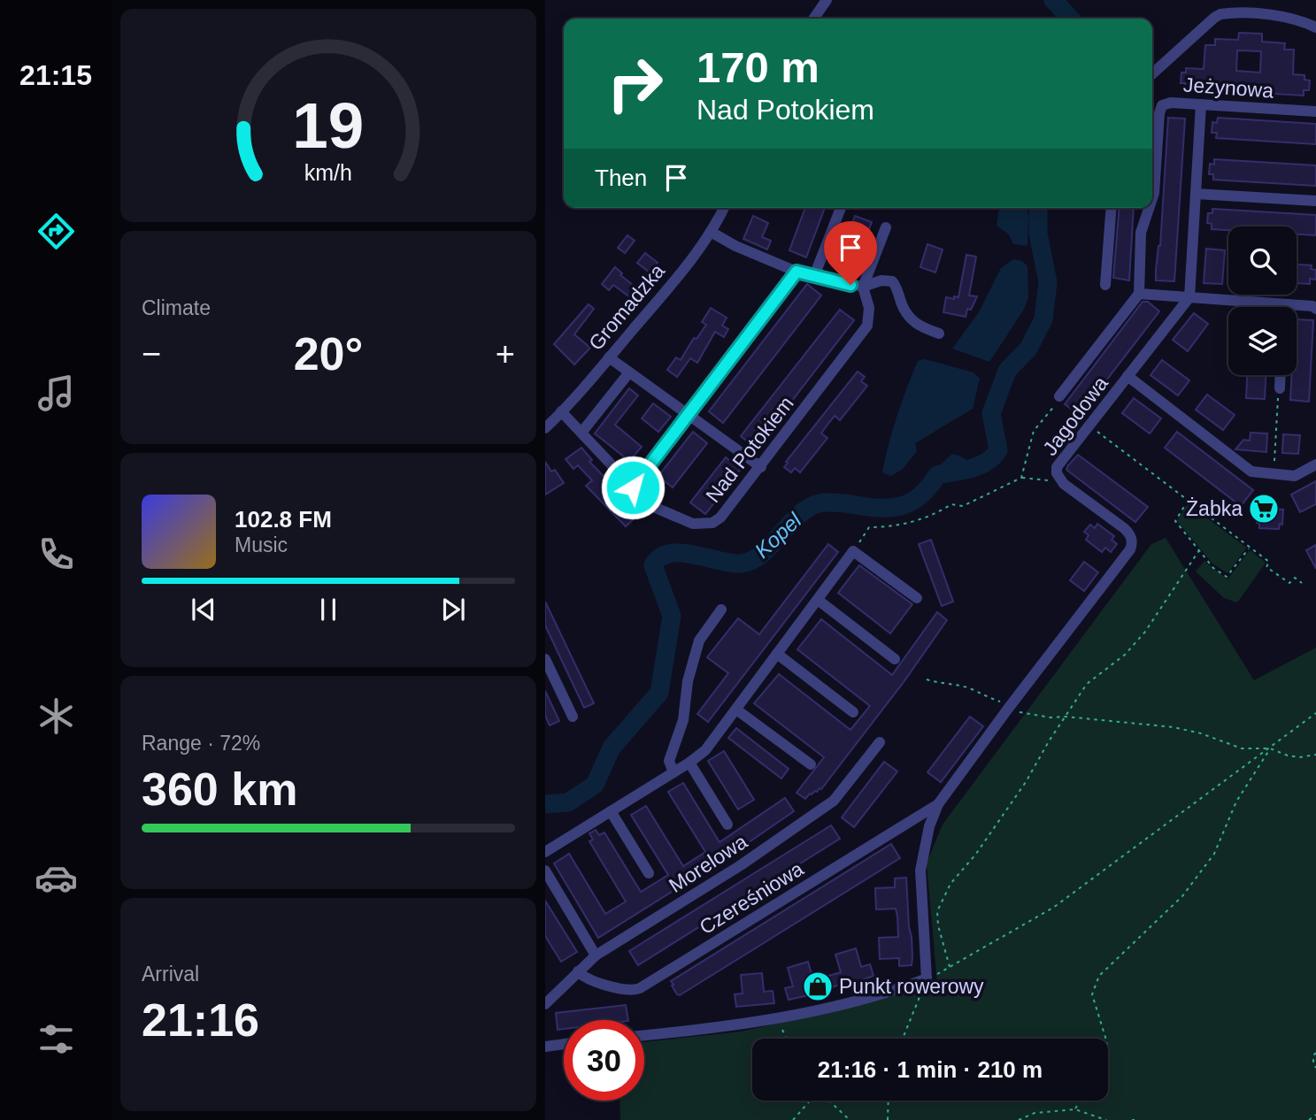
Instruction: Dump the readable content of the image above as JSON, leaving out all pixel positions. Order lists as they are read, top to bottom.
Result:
{
  "streets": {
    "street": [
      "Jeżynowa",
      "Gromadzka",
      "Jagodowa",
      "Nad Potokiem",
      "Morelowa",
      "Czereśniowa"
    ]
  },
  "crossings": [
    ["Gromadzka", "Nad Potokiem"],
    ["Jagodowa", "Czereśniowa"],
    ["Morelowa", "Czereśniowa"]
  ],
  "water": ["Kopel"],
  "places": {
    "supermarket": ["Żabka"],
    "shop": ["Punkt rowerowy"]
  },
  "page": {
    "tabs": "21:15",
    "turn": ["170 m", "Nad Potokiem"],
    "then": "Then",
    "tile": [
      "Climate",
      ["Range · 72%", "360 km"],
      ["Arrival", "21:16"]
    ],
    "heat": ["−", "20°", "+"],
    "song": ["102.8 FM", "Music"],
    "limit": "30",
    "trip": "21:16 · 1 min · 210 m",
    "gauge": ["19", "km/h"]
  }
}
